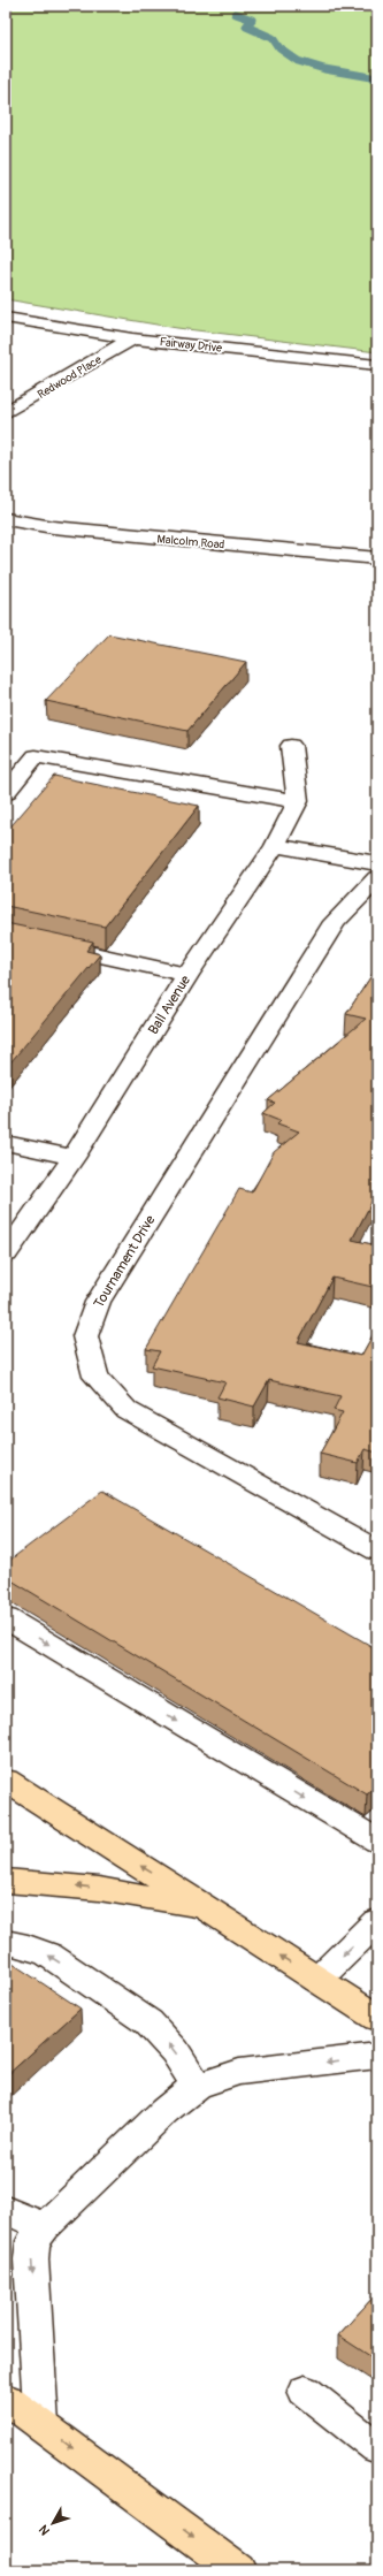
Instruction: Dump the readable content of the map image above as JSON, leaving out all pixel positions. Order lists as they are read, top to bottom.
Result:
{
  "streets": {
    "street": [
      "Fairway Drive",
      "Redwood Place",
      "Malcolm Road",
      "Ball Avenue",
      "Tournament Drive"
    ]
  },
  "crossings": [
    ["Fairway Drive", "Redwood Place"]
  ],
  "north": "bottom left"
}
